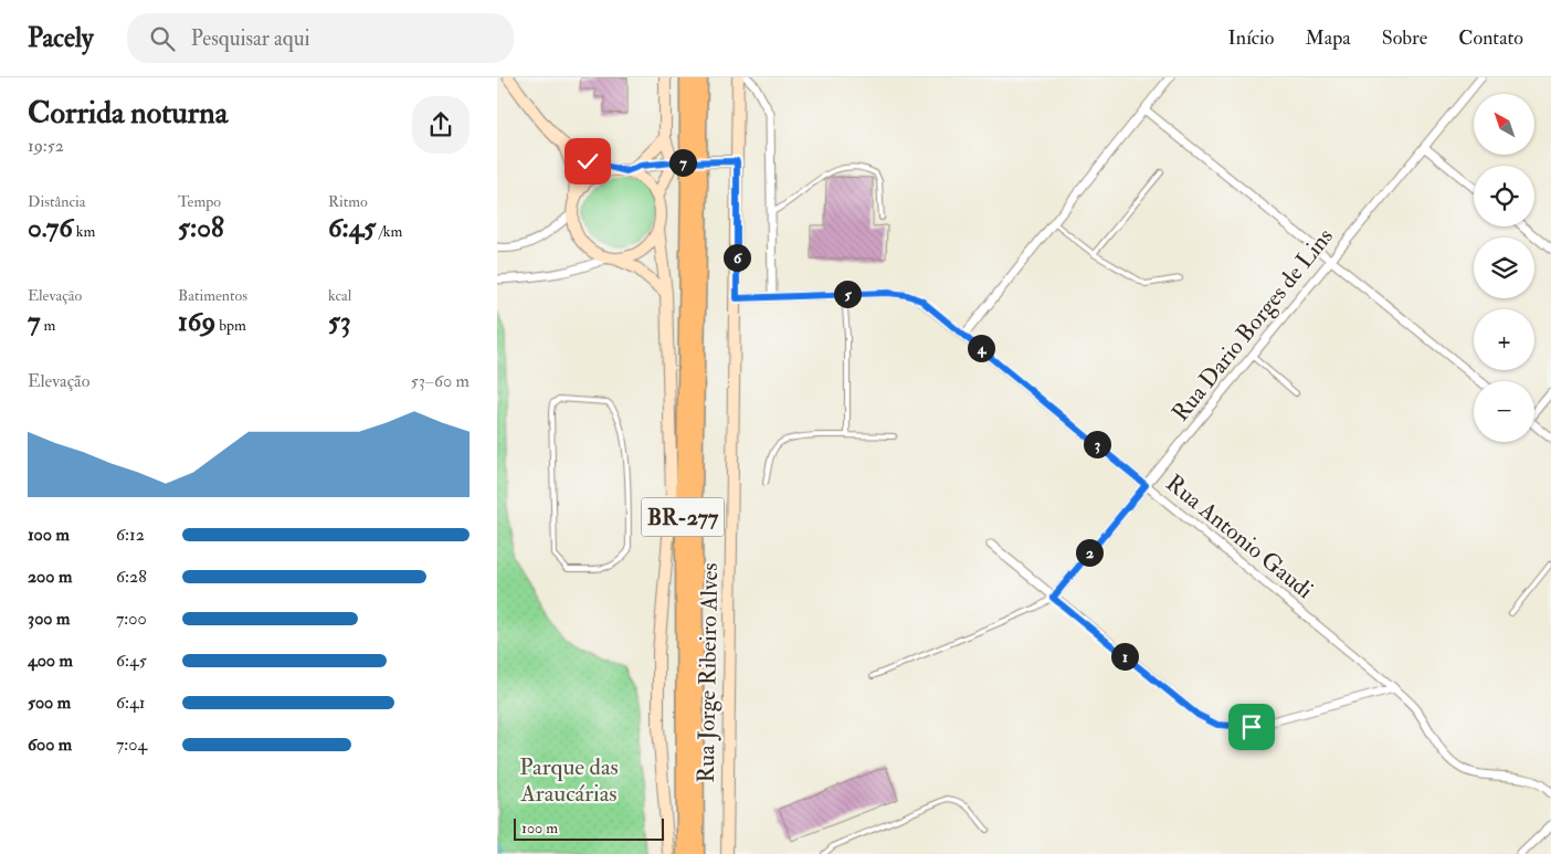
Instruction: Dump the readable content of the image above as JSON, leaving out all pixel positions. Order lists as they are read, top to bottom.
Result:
{
  "streets": {
    "highway": ["BR-277"],
    "main road": ["Rua Jorge Ribeiro Alves"],
    "street": ["Rua Dario Borges de Lins", "Rua Antonio Gaudi"]
  },
  "crossings": [
    ["Rua Dario Borges de Lins", "Rua Antonio Gaudi"],
    ["Rua Antonio Gaudi", "Rua Jorge Ribeiro Alves"]
  ],
  "parks": ["Parque das Araucárias"],
  "scale_bar": "100 m",
  "north": "top left",
  "page": {
    "header": "Pacely",
    "search": "Pesquisar aqui",
    "nav": [
      "Início",
      "Mapa",
      "Sobre",
      "Contato"
    ],
    "heading": ["Corrida noturna", "19:52"],
    "map_buttons": ["+", "−"],
    "pins": [
      "7",
      "6",
      "5",
      "4",
      "3",
      "2",
      "1"
    ],
    "stats": [
      ["Distância", "0.76 km"],
      ["Tempo", "5:08"],
      ["Ritmo", "6:45 /km"],
      ["Elevação", "7 m"],
      ["Batimentos", "169 bpm"],
      ["kcal", "53"]
    ],
    "chart": ["Elevação", "53–60 m"],
    "list": [
      {
        "name": "100 m",
        "note": "6:12"
      },
      {
        "name": "200 m",
        "note": "6:28"
      },
      {
        "name": "300 m",
        "note": "7:00"
      },
      {
        "name": "400 m",
        "note": "6:45"
      },
      {
        "name": "500 m",
        "note": "6:41"
      },
      {
        "name": "600 m",
        "note": "7:04"
      }
    ],
    "scale": "100 m"
  }
}
